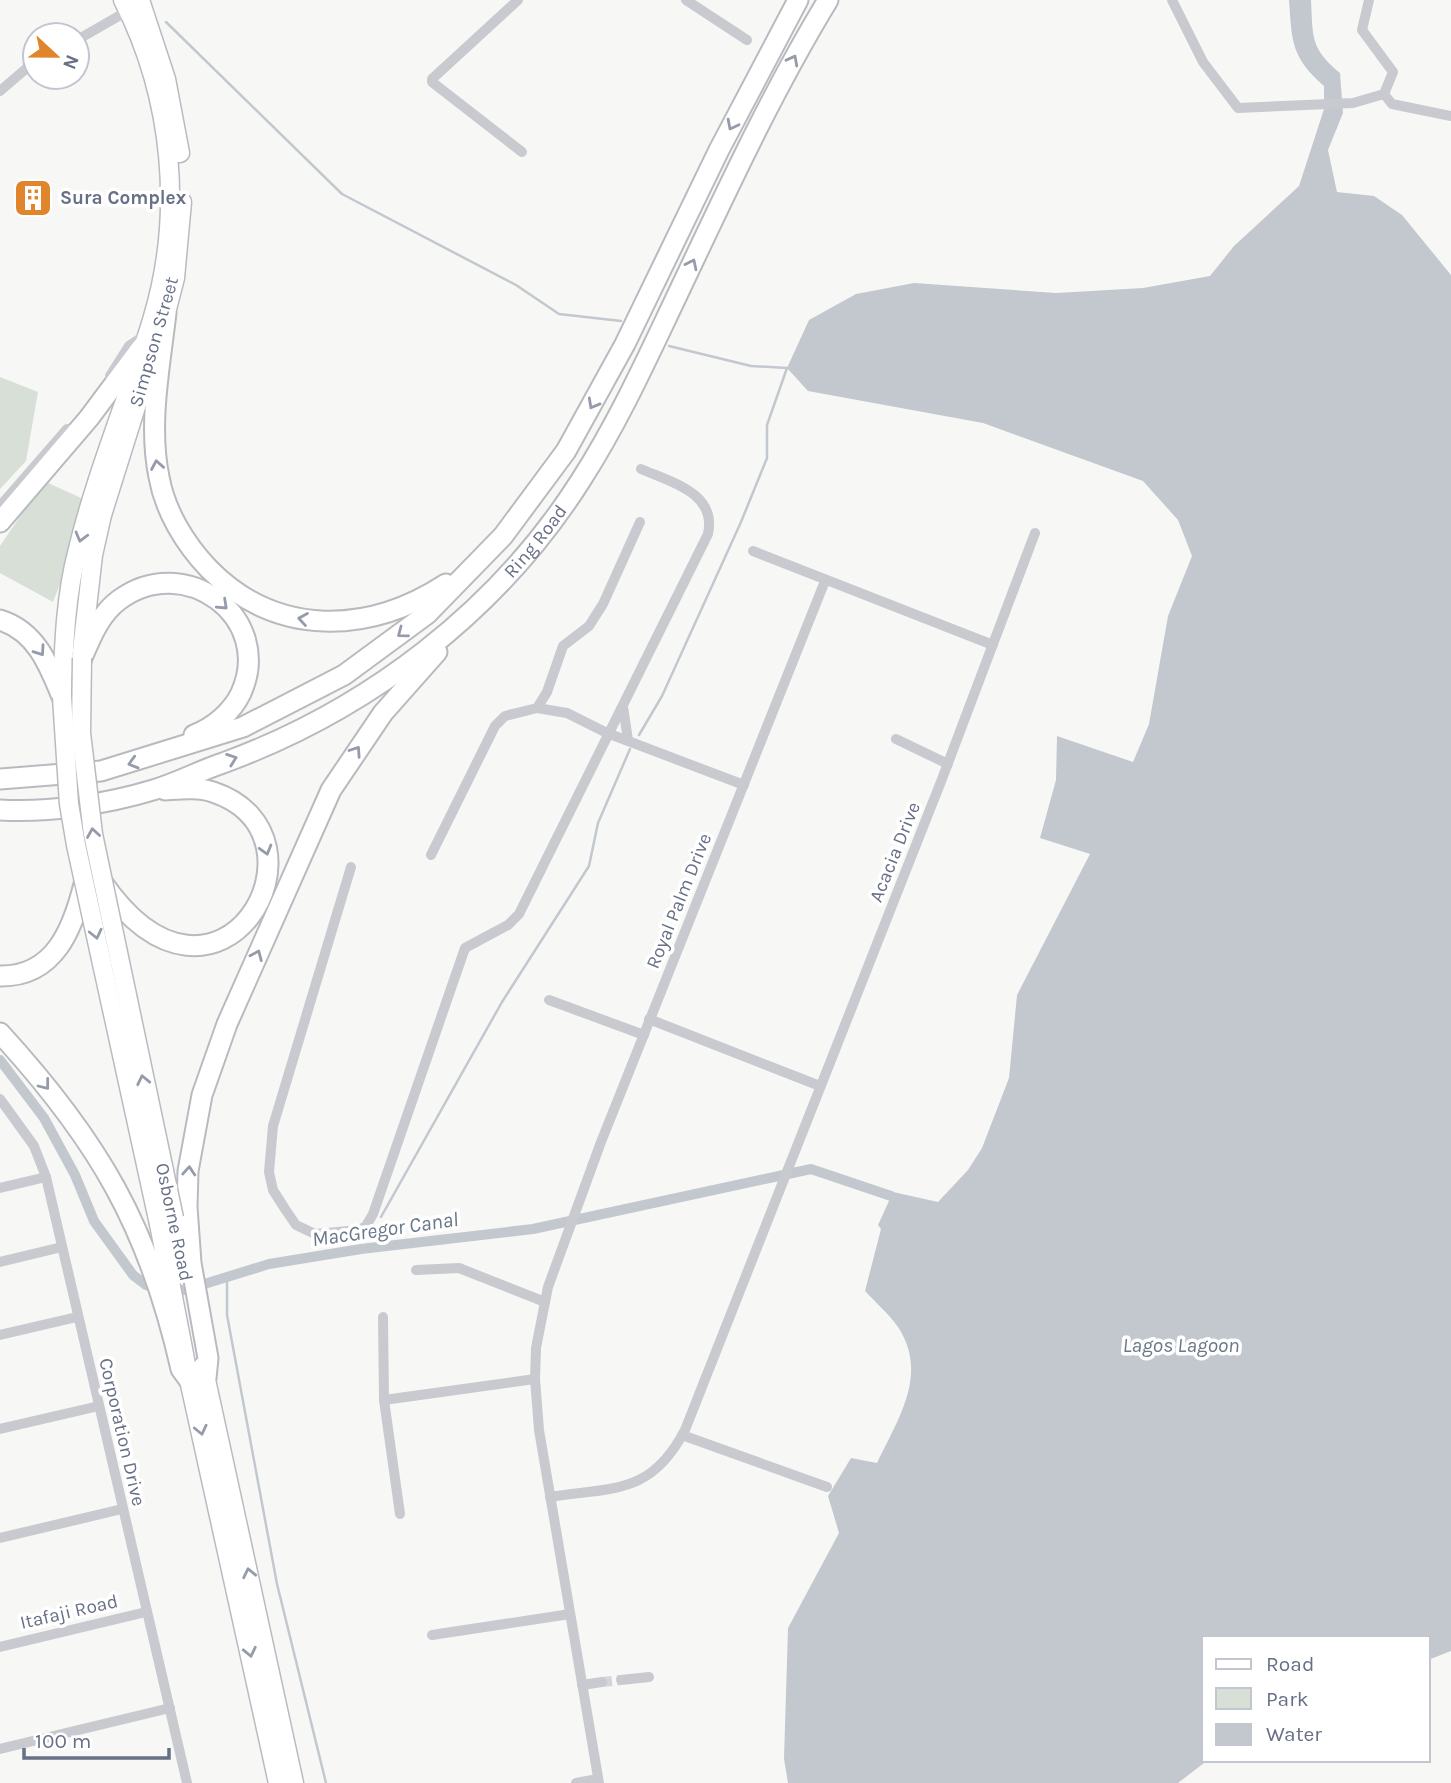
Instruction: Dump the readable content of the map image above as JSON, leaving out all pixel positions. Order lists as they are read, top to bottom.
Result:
{
  "streets": {
    "highway": ["Ring Road"],
    "main road": ["Simpson Street", "Osborne Road"],
    "street": [
      "Acacia Drive",
      "Royal Palm Drive",
      "Corporation Drive",
      "Itafaji Road"
    ]
  },
  "crossings": [
    ["Simpson Street", "Osborne Road"],
    ["Acacia Drive", "Royal Palm Drive"],
    ["Corporation Drive", "Itafaji Road"]
  ],
  "water": ["MacGregor Canal", "Lagos Lagoon"],
  "places": {
    "building": ["Sura Complex"]
  },
  "legend": ["Road", "Park", "Water"],
  "scale_bar": "100 m",
  "north": "right"
}
